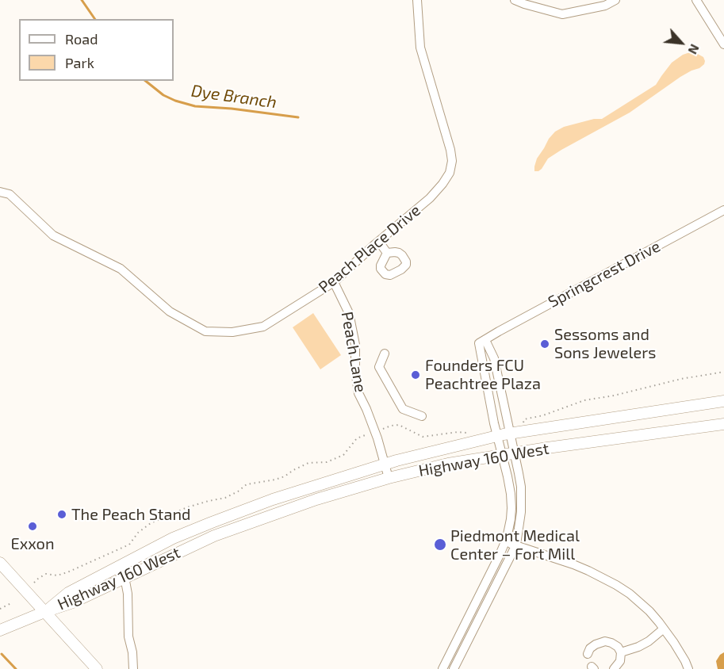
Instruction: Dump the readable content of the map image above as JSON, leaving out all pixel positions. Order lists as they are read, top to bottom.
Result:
{
  "streets": {
    "main road": ["Highway 160 West"],
    "street": ["Peach Place Drive", "Springcrest Drive", "Peach Lane"]
  },
  "crossings": [
    ["Peach Place Drive", "Peach Lane"],
    ["Peach Lane", "Highway 160 West"]
  ],
  "water": ["Dye Branch"],
  "places": [
    "Sessoms and Sons Jewelers",
    "Founders FCU Peachtree Plaza",
    "The Peach Stand",
    "Exxon",
    "Piedmont Medical Center – Fort Mill"
  ],
  "legend": ["Road", "Park"],
  "north": "bottom right"
}
